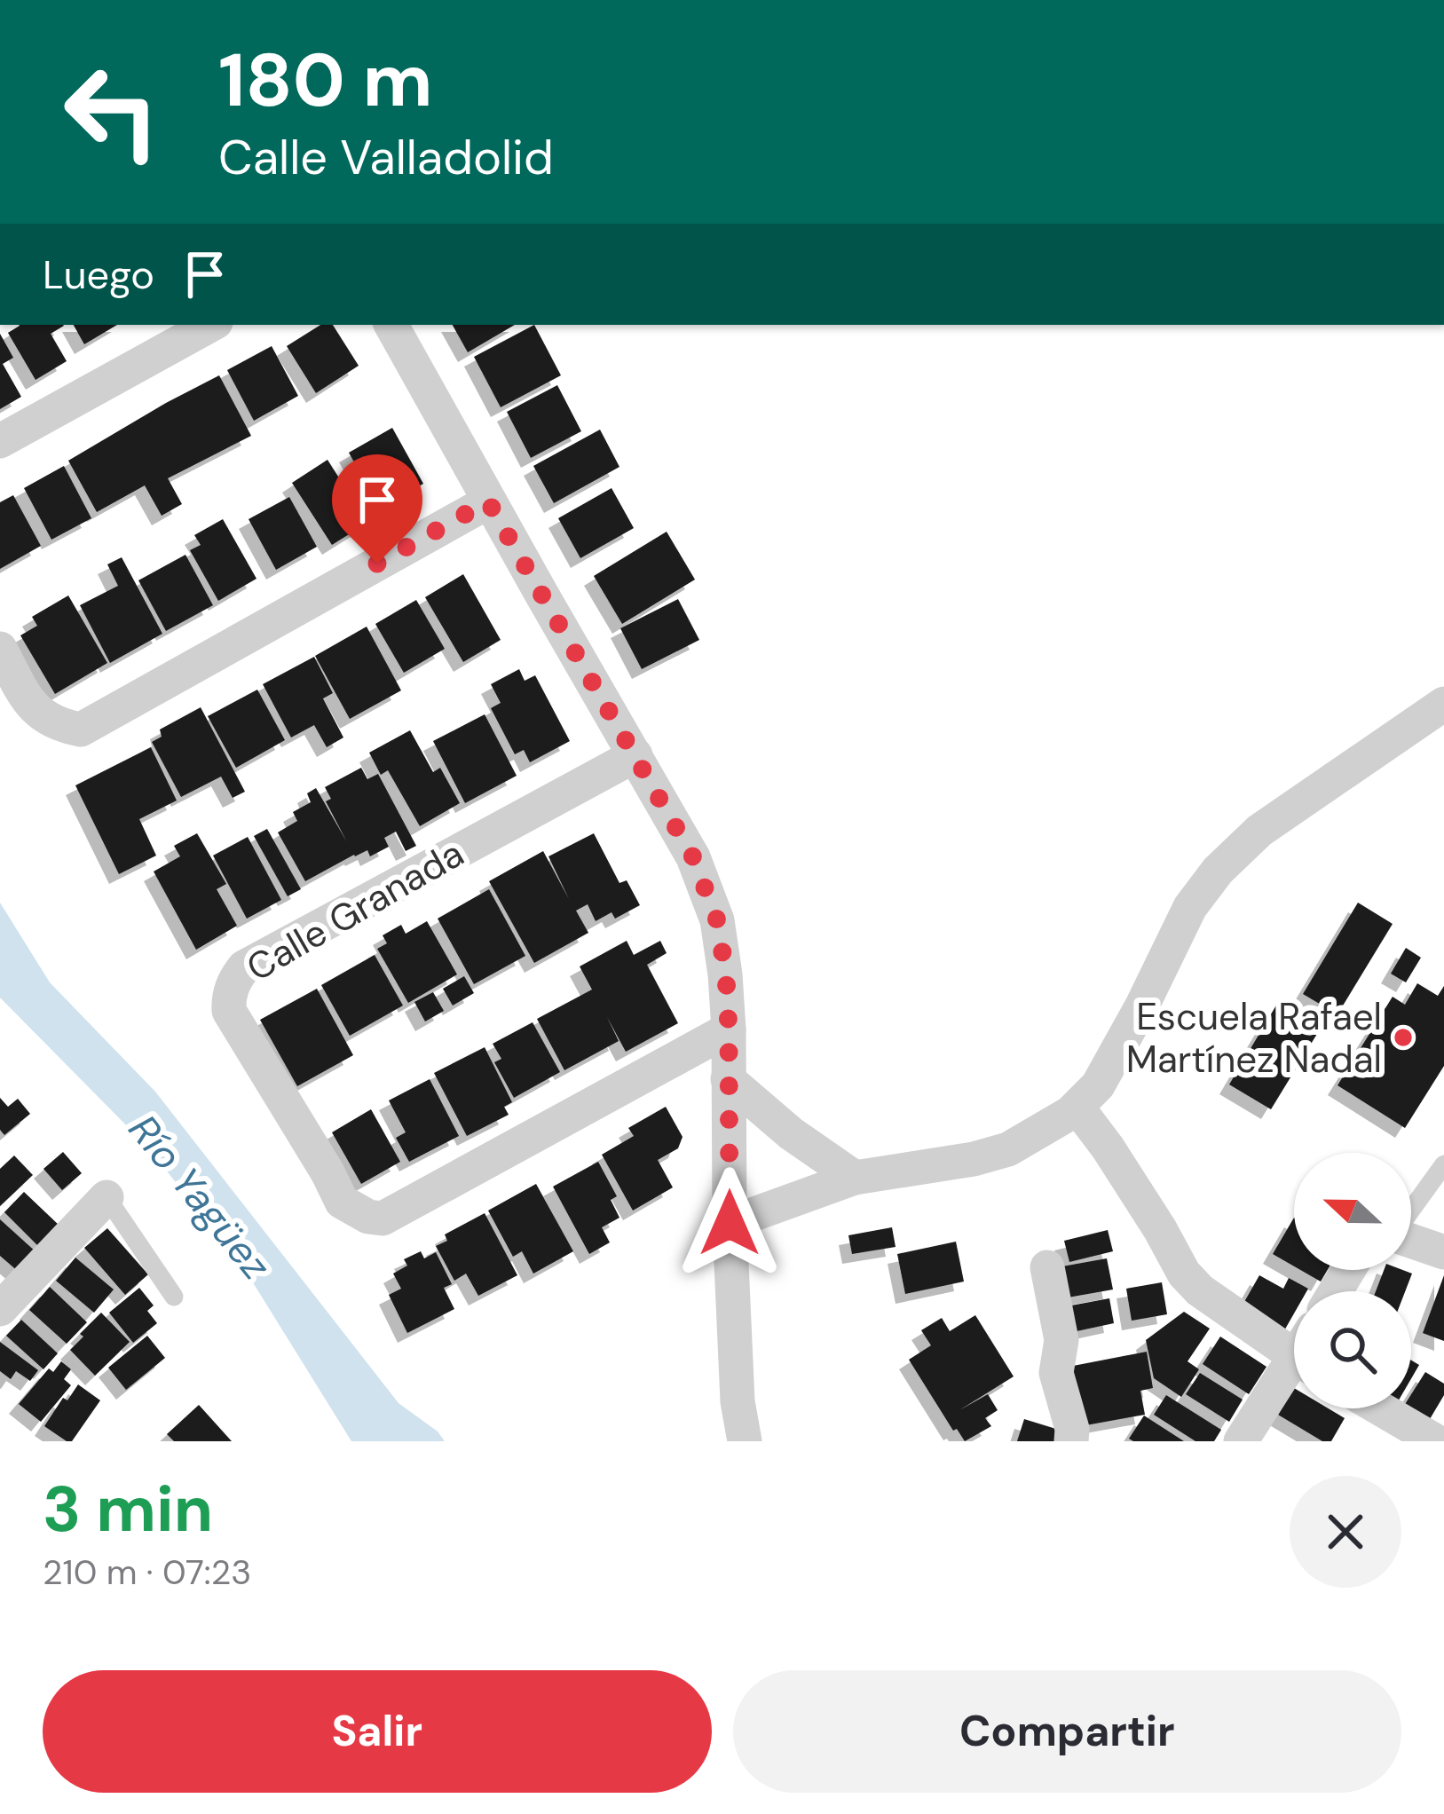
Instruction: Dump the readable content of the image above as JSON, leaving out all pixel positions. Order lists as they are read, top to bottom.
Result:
{
  "streets": {
    "street": ["Calle Granada"]
  },
  "water": ["Río Yagüez"],
  "places": ["Escuela Rafael Martínez Nadal"],
  "north": "left",
  "page": {
    "turn": ["180 m", "Calle Valladolid"],
    "then": "Luego",
    "heading": ["3 min", "210 m · 07:23"],
    "buttons": ["Salir", "Compartir"]
  }
}
